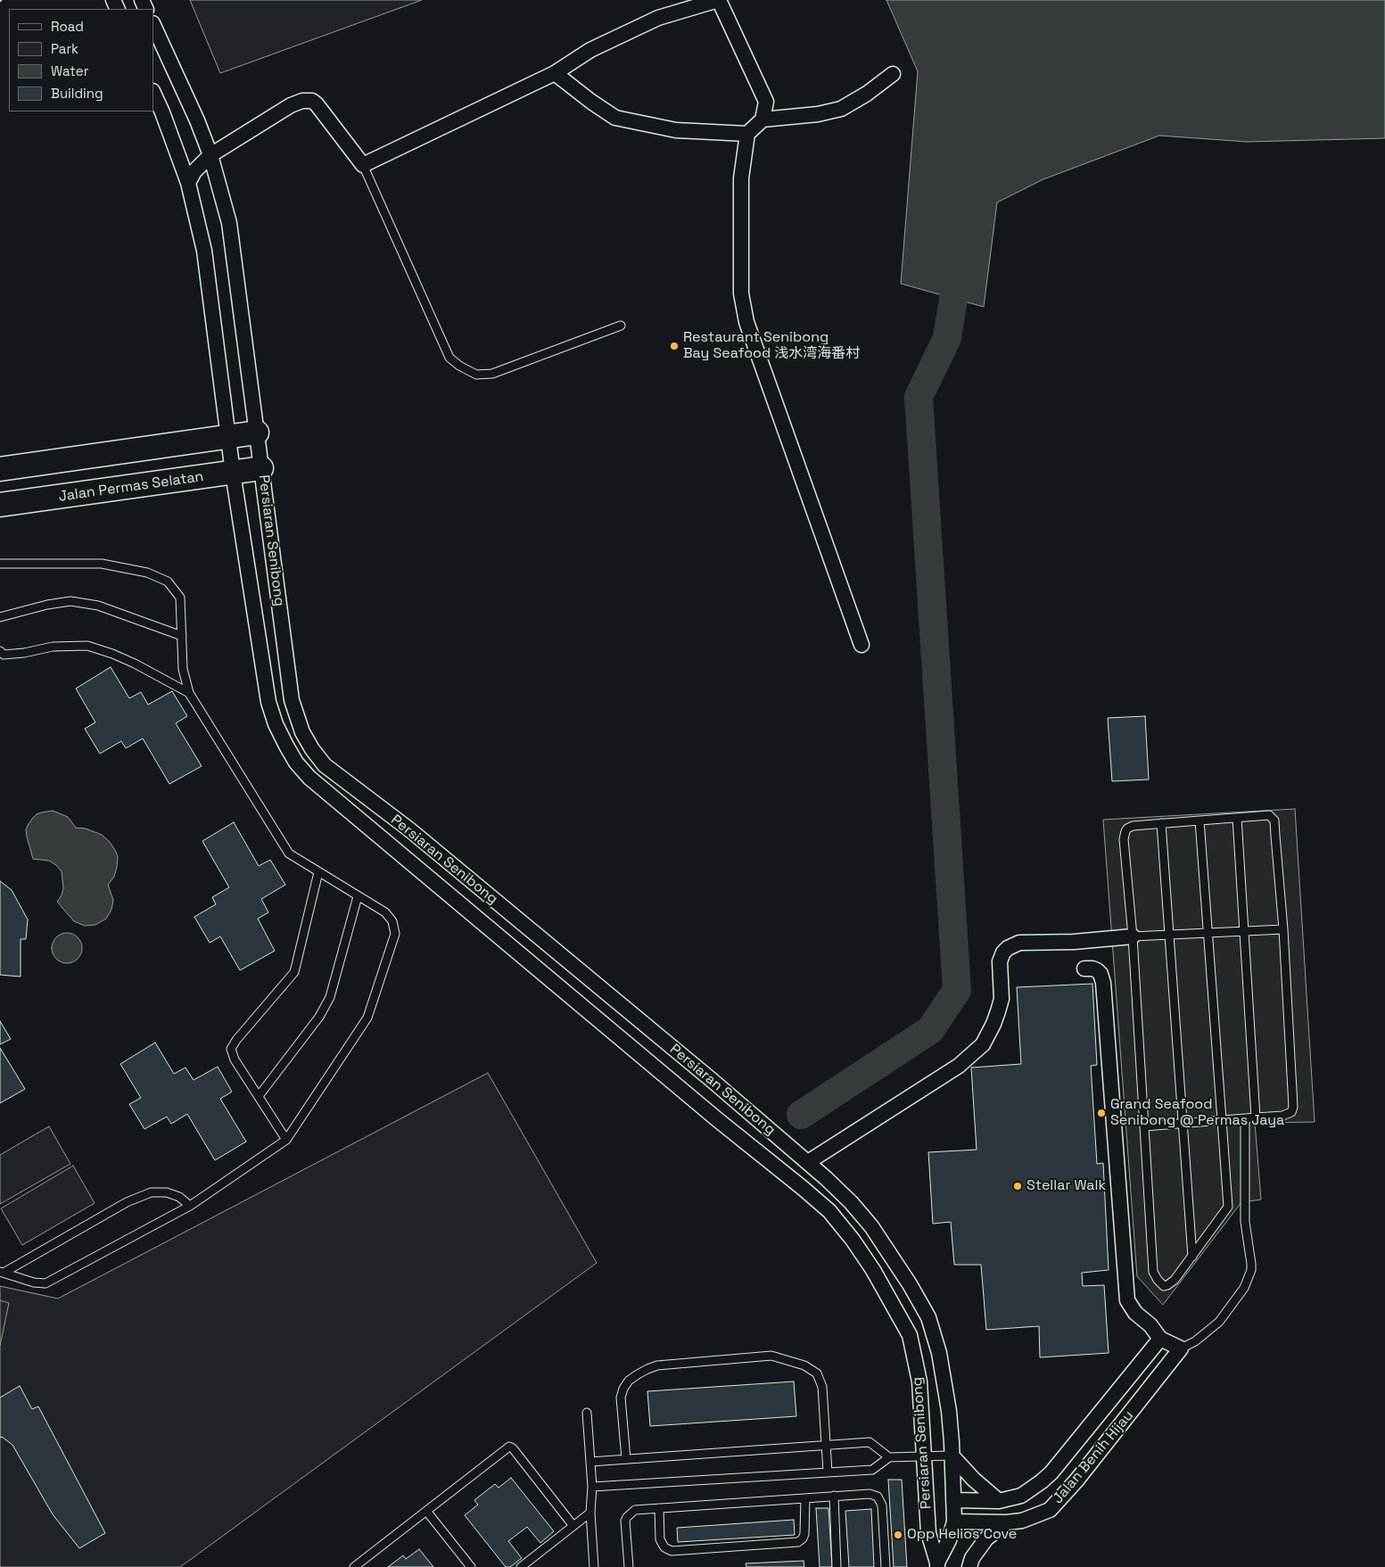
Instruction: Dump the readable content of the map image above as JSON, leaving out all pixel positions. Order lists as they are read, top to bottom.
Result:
{
  "streets": {
    "main road": ["Jalan Permas Selatan"],
    "street": ["Persiaran Senibong", "Jalan Benih Hijau"]
  },
  "crossings": [
    ["Jalan Permas Selatan", "Persiaran Senibong"],
    ["Persiaran Senibong", "Jalan Benih Hijau"]
  ],
  "places": [
    "Restaurant Senibong Bay Seafood 浅水湾海番村",
    "Grand Seafood Senibong @ Permas Jaya",
    "Stellar Walk",
    "Opp Helios Cove"
  ],
  "legend": [
    "Road",
    "Park",
    "Water",
    "Building"
  ]
}
